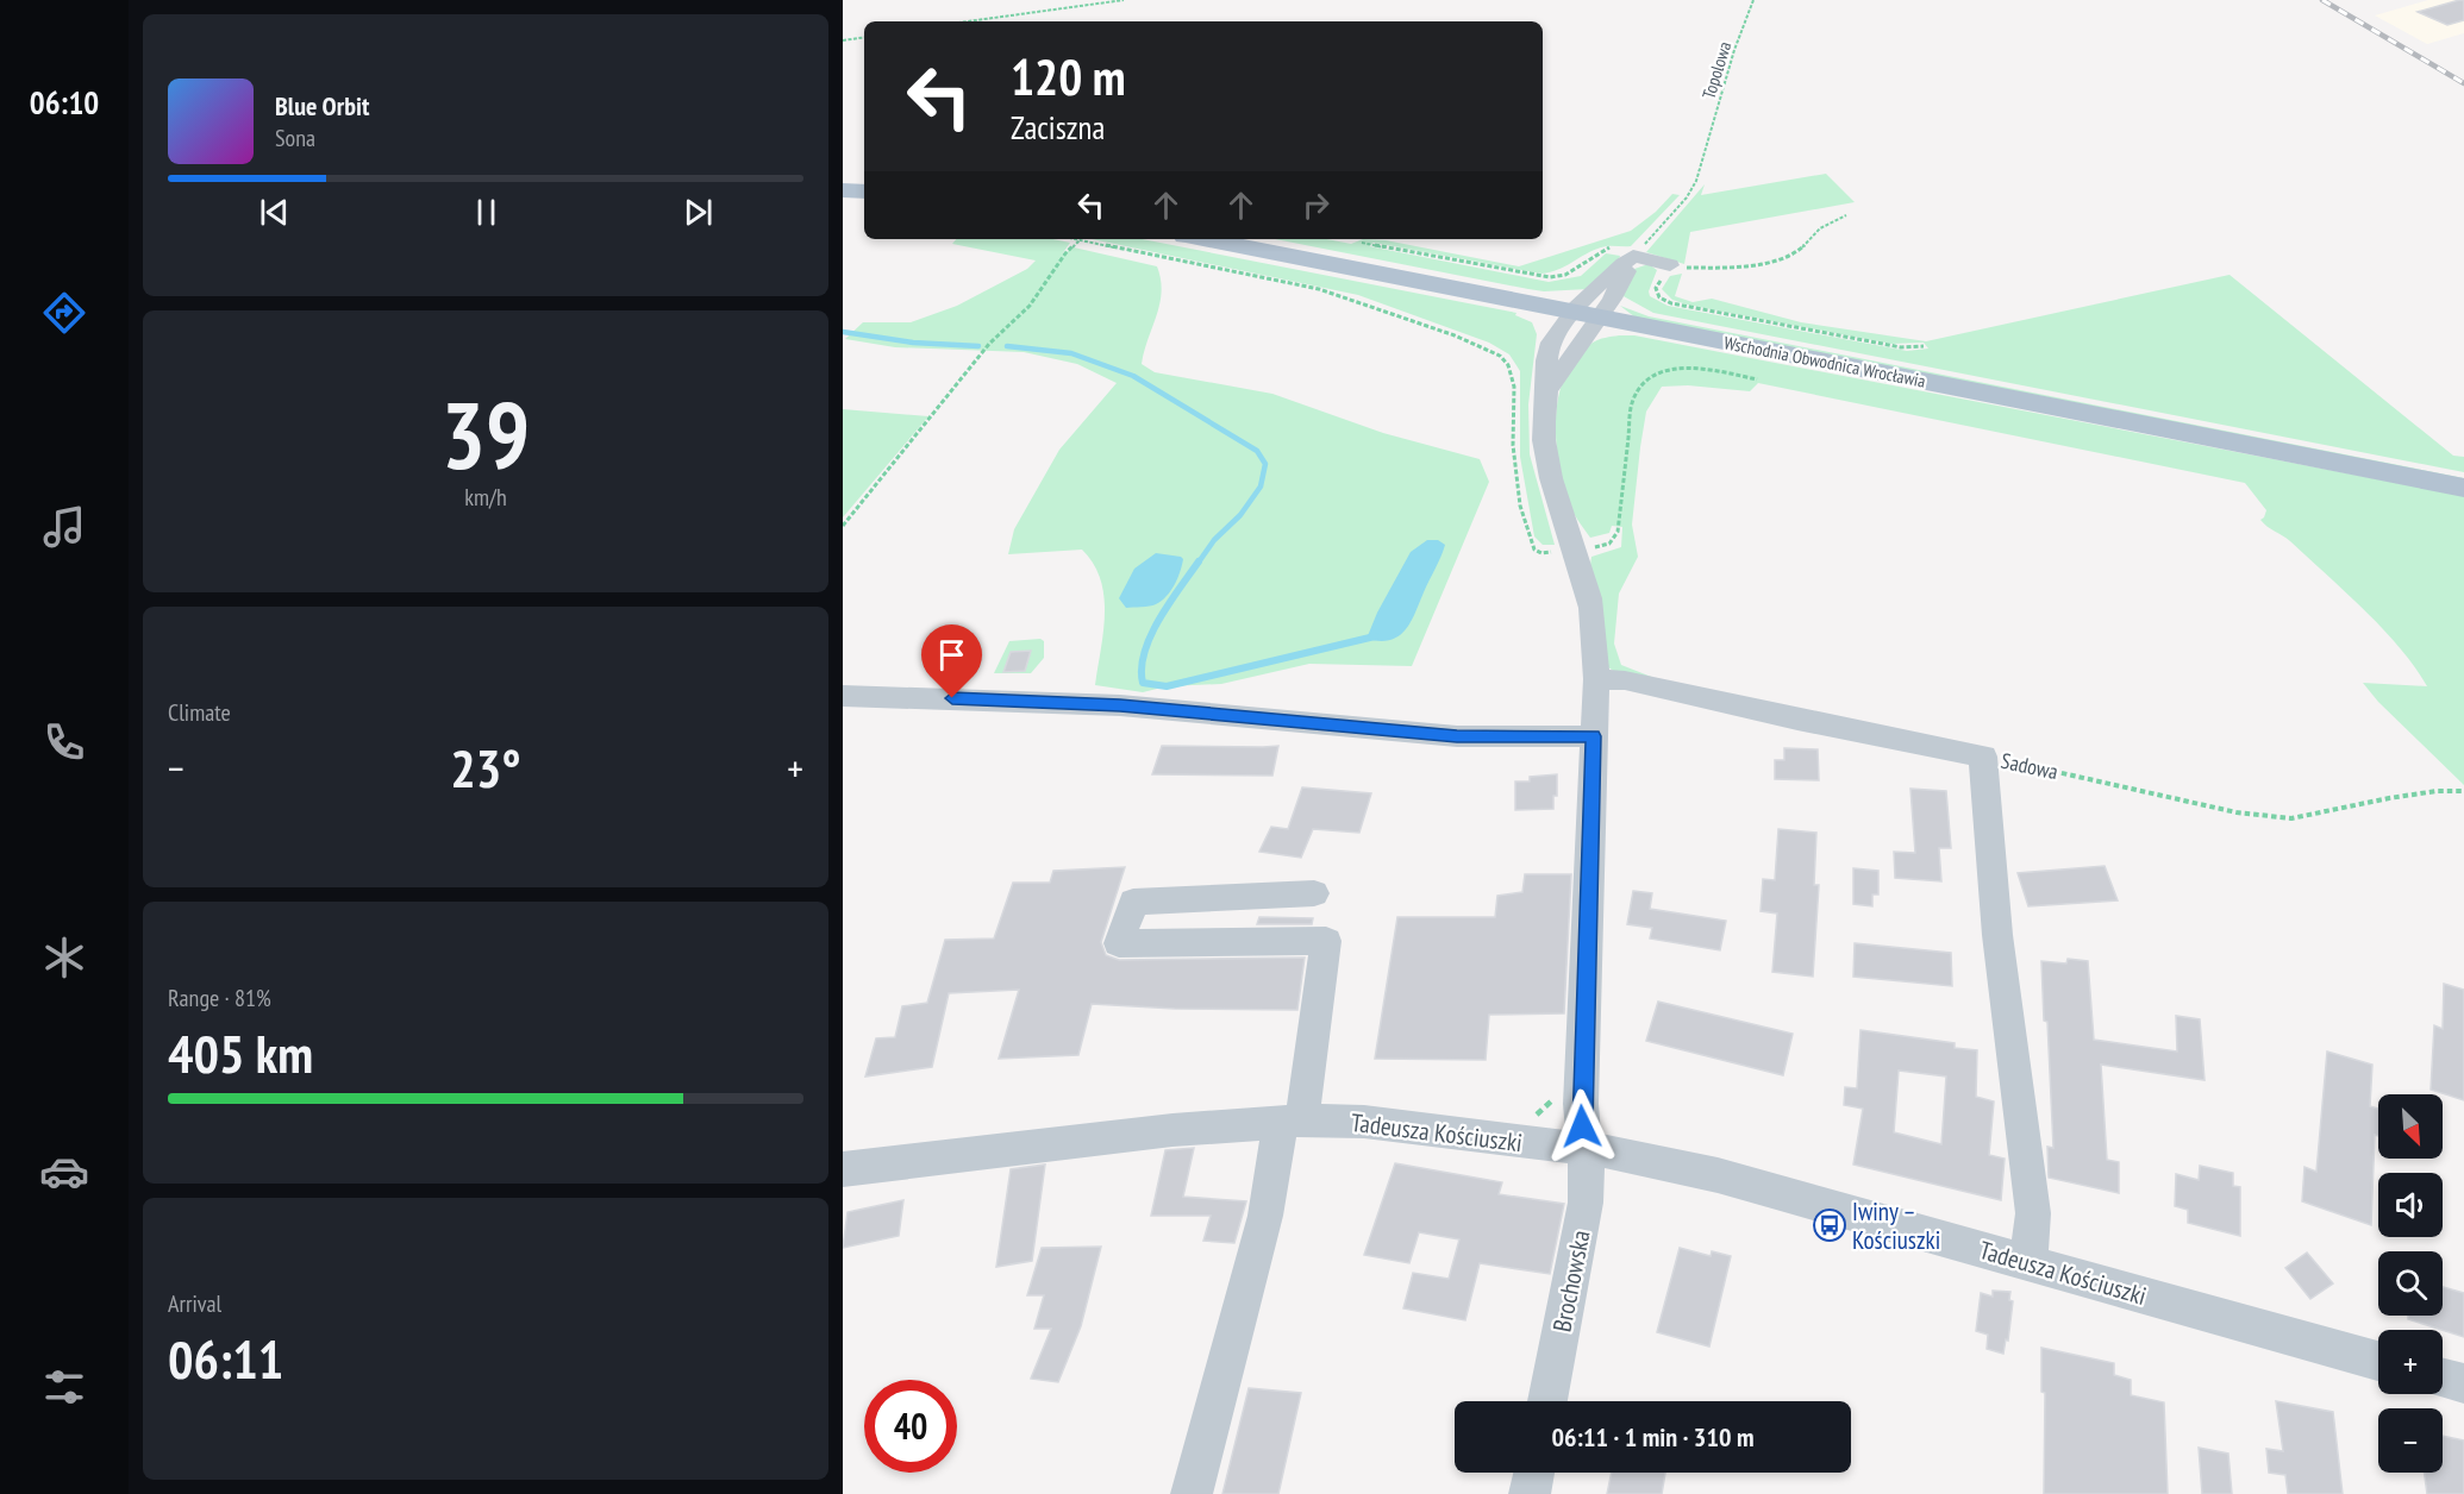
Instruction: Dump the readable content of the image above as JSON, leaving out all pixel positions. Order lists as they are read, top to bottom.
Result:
{
  "streets": {
    "main road": ["Wschodnia Obwodnica Wrocławia"],
    "street": ["Sadowa", "Tadeusza Kościuszki", "Brochowska"],
    "path": ["Topolowa"]
  },
  "crossings": [
    ["Wschodnia Obwodnica Wrocławia", "Brochowska"],
    ["Sadowa", "Brochowska"],
    ["Tadeusza Kościuszki", "Brochowska"]
  ],
  "places": {
    "bus stop": ["Iwiny – Kościuszki"]
  },
  "north": "bottom right",
  "page": {
    "tabs": "06:10",
    "turn": ["120 m", "Zaciszna"],
    "song": ["Blue Orbit", "Sona"],
    "tile": [
      ["39", "km/h"],
      "Climate",
      ["Range · 81%", "405 km"],
      ["Arrival", "06:11"]
    ],
    "heat": ["−", "23°", "+"],
    "map_buttons": ["+", "−"],
    "limit": "40",
    "trip": "06:11 · 1 min · 310 m"
  }
}
